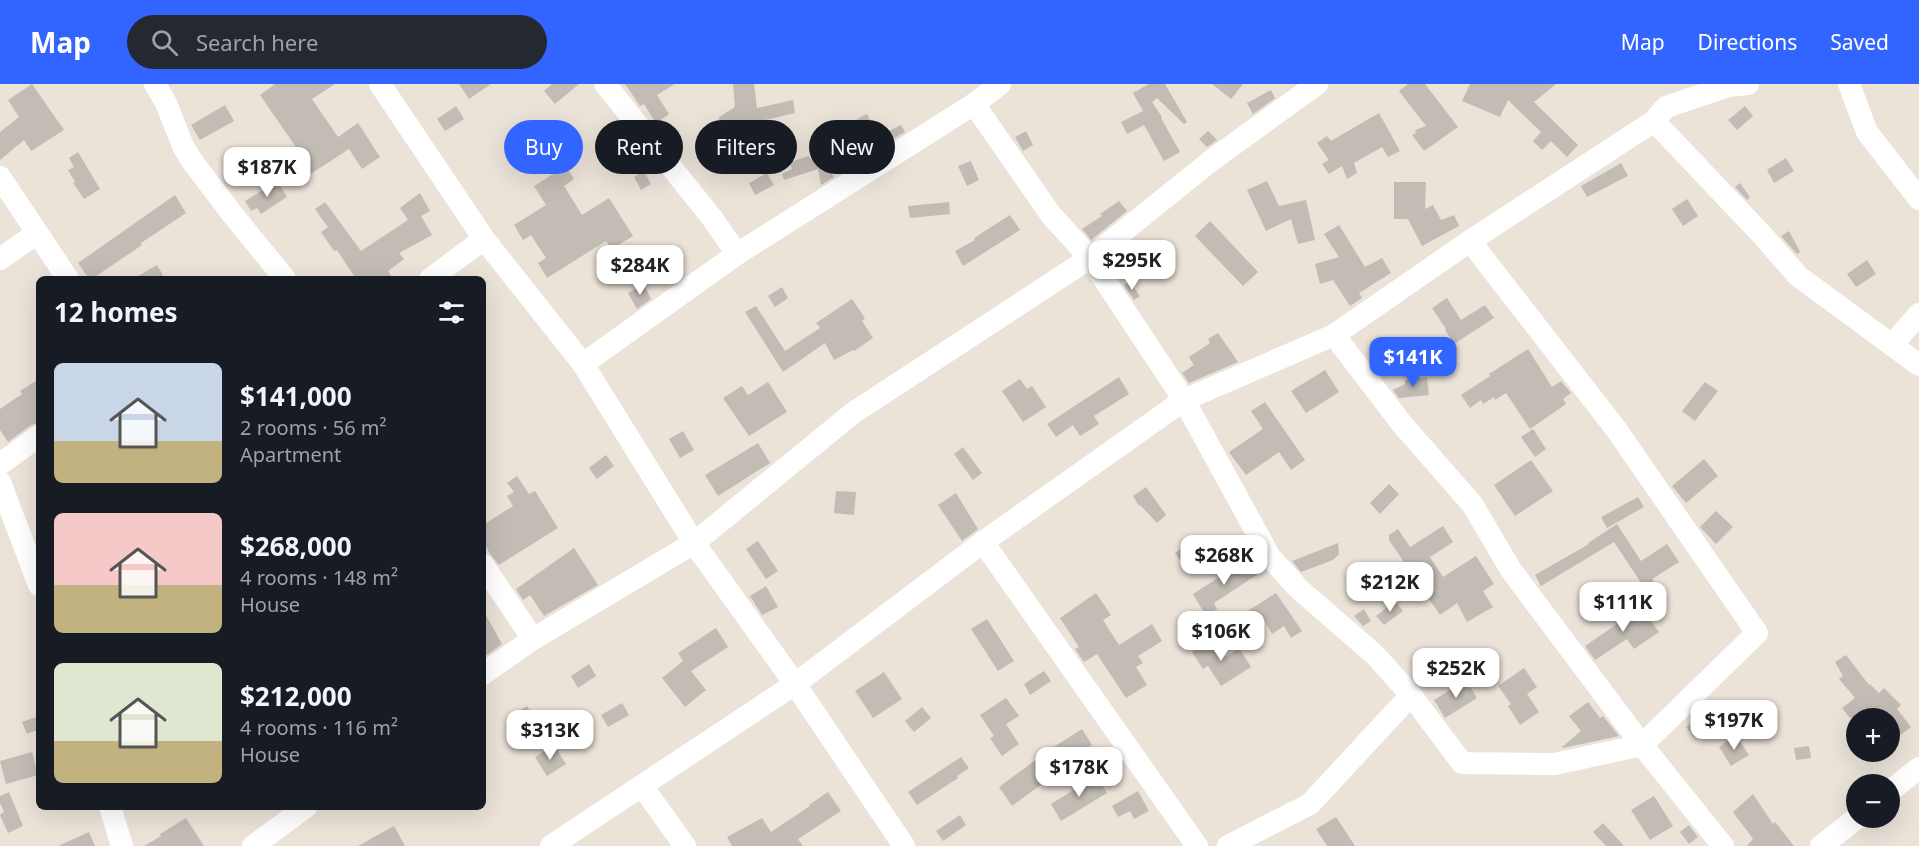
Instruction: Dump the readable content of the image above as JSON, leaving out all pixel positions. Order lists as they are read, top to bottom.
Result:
{
  "page": {
    "header": "Map",
    "search": "Search here",
    "nav": ["Map", "Directions", "Saved"],
    "chip": [
      "Buy",
      "Rent",
      "Filters",
      "New"
    ],
    "price": [
      "$187K",
      "$295K",
      "$284K",
      "$141K",
      "$268K",
      "$212K",
      "$111K",
      "$106K",
      "$252K",
      "$197K",
      "$313K",
      "$178K"
    ],
    "heading": "12 homes",
    "list": [
      {
        "name": "$141,000",
        "note": "2 rooms · 56 m² · Apartment"
      },
      {
        "name": "$268,000",
        "note": "4 rooms · 148 m² · House"
      },
      {
        "name": "$212,000",
        "note": "4 rooms · 116 m² · House"
      }
    ],
    "map_buttons": ["+", "−"]
  }
}
